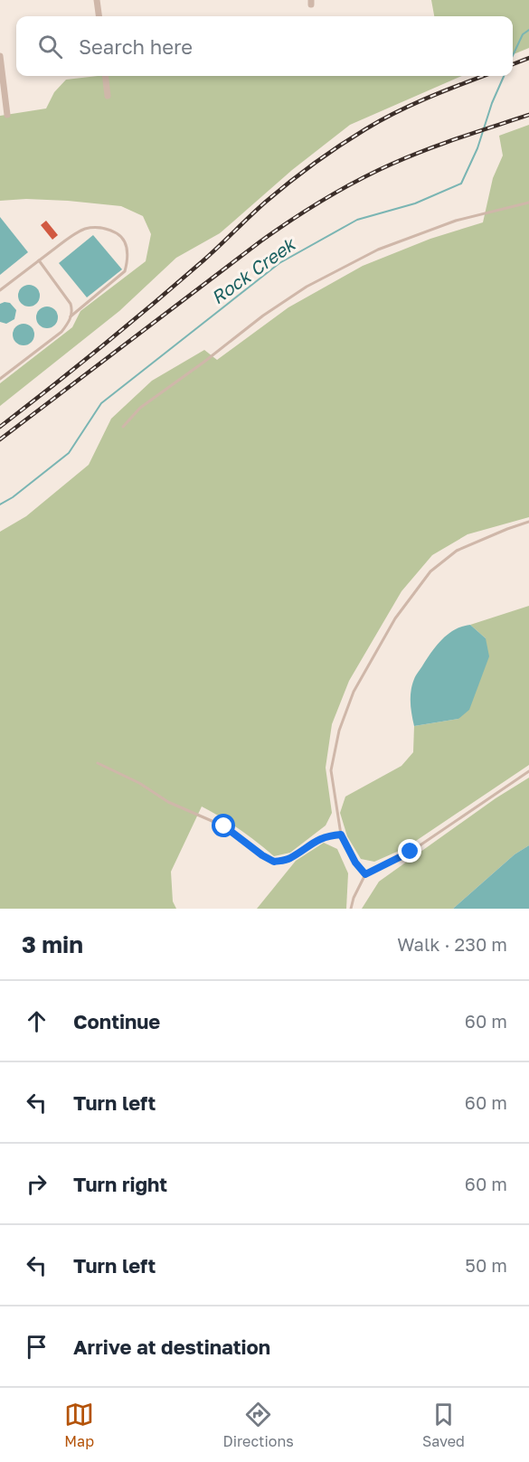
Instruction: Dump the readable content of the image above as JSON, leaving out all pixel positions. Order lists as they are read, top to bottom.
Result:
{
  "water": ["Rock Creek"],
  "page": {
    "search": "Search here",
    "heading": ["3 min", "Walk · 230 m"],
    "list": [
      ["Continue", "60 m"],
      ["Turn left", "60 m"],
      ["Turn right", "60 m"],
      ["Turn left", "50 m"],
      "Arrive at destination"
    ],
    "nav": ["Map", "Directions", "Saved"]
  }
}
